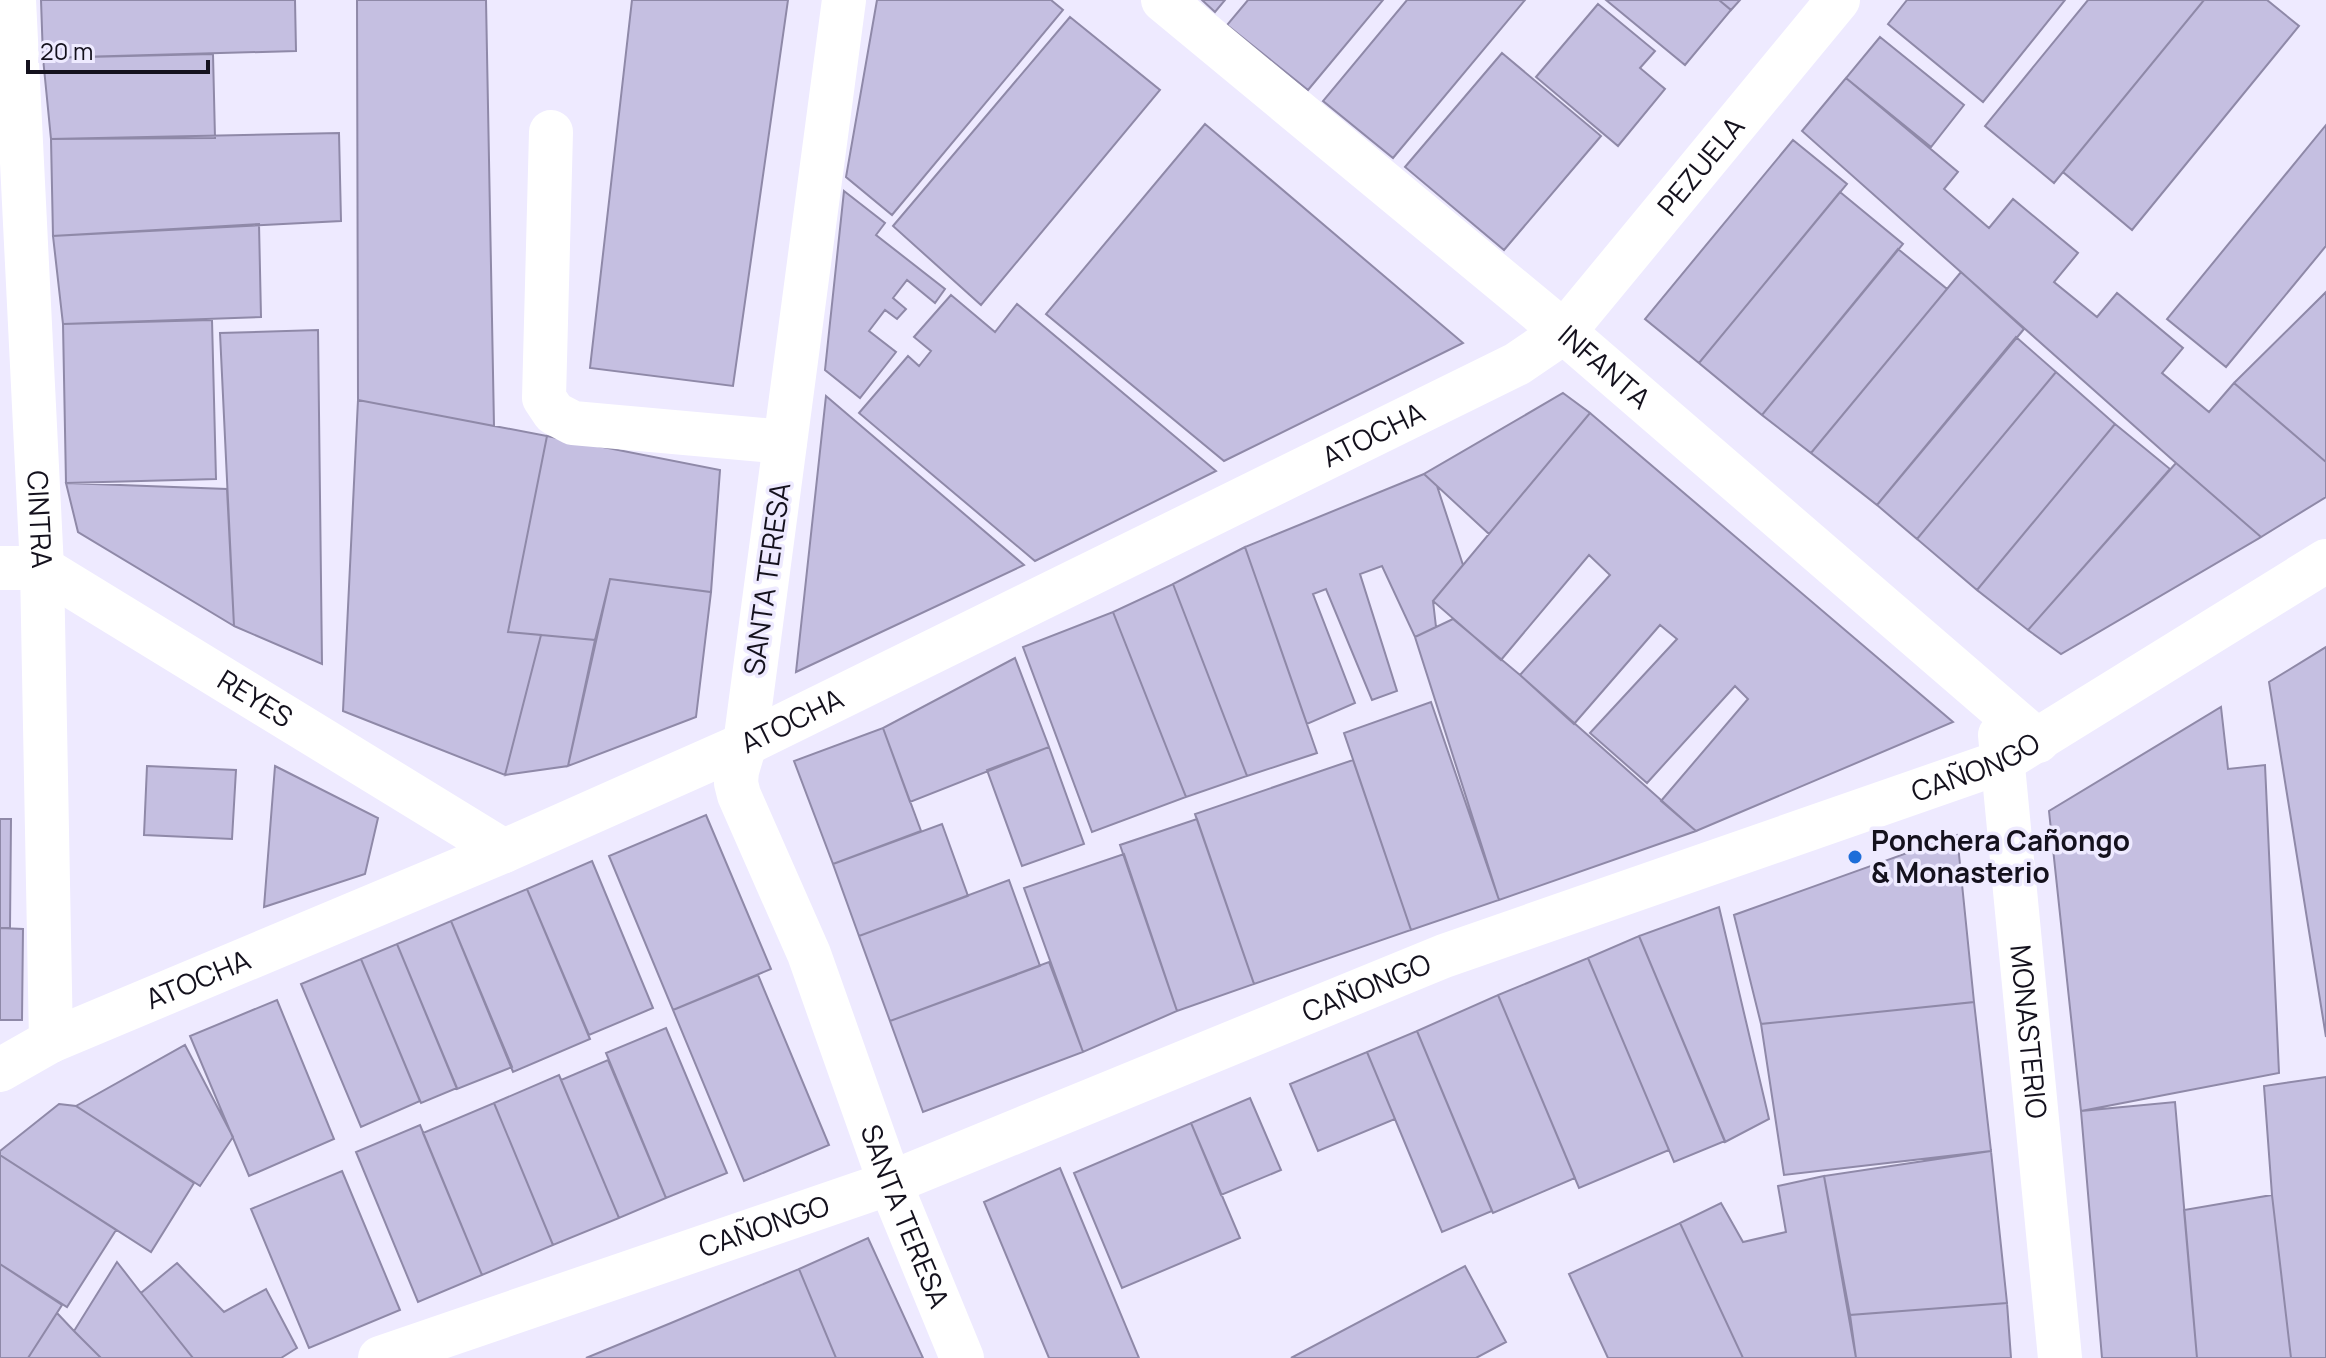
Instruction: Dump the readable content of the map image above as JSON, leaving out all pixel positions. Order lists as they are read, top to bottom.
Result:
{
  "streets": {
    "street": [
      "PEZUELA",
      "INFANTA",
      "ATOCHA",
      "CINTRA",
      "SANTA TERESA",
      "REYES",
      "CAÑONGO",
      "MONASTERIO"
    ]
  },
  "crossings": [
    ["PEZUELA", "INFANTA"],
    ["PEZUELA", "ATOCHA"],
    ["INFANTA", "ATOCHA"],
    ["INFANTA", "CAÑONGO"],
    ["INFANTA", "MONASTERIO"],
    ["ATOCHA", "CINTRA"],
    ["ATOCHA", "SANTA TERESA"],
    ["ATOCHA", "REYES"],
    ["CINTRA", "REYES"],
    ["SANTA TERESA", "CAÑONGO"],
    ["CAÑONGO", "MONASTERIO"]
  ],
  "places": ["Ponchera Cañongo & Monasterio"],
  "scale_bar": "20 m"
}
